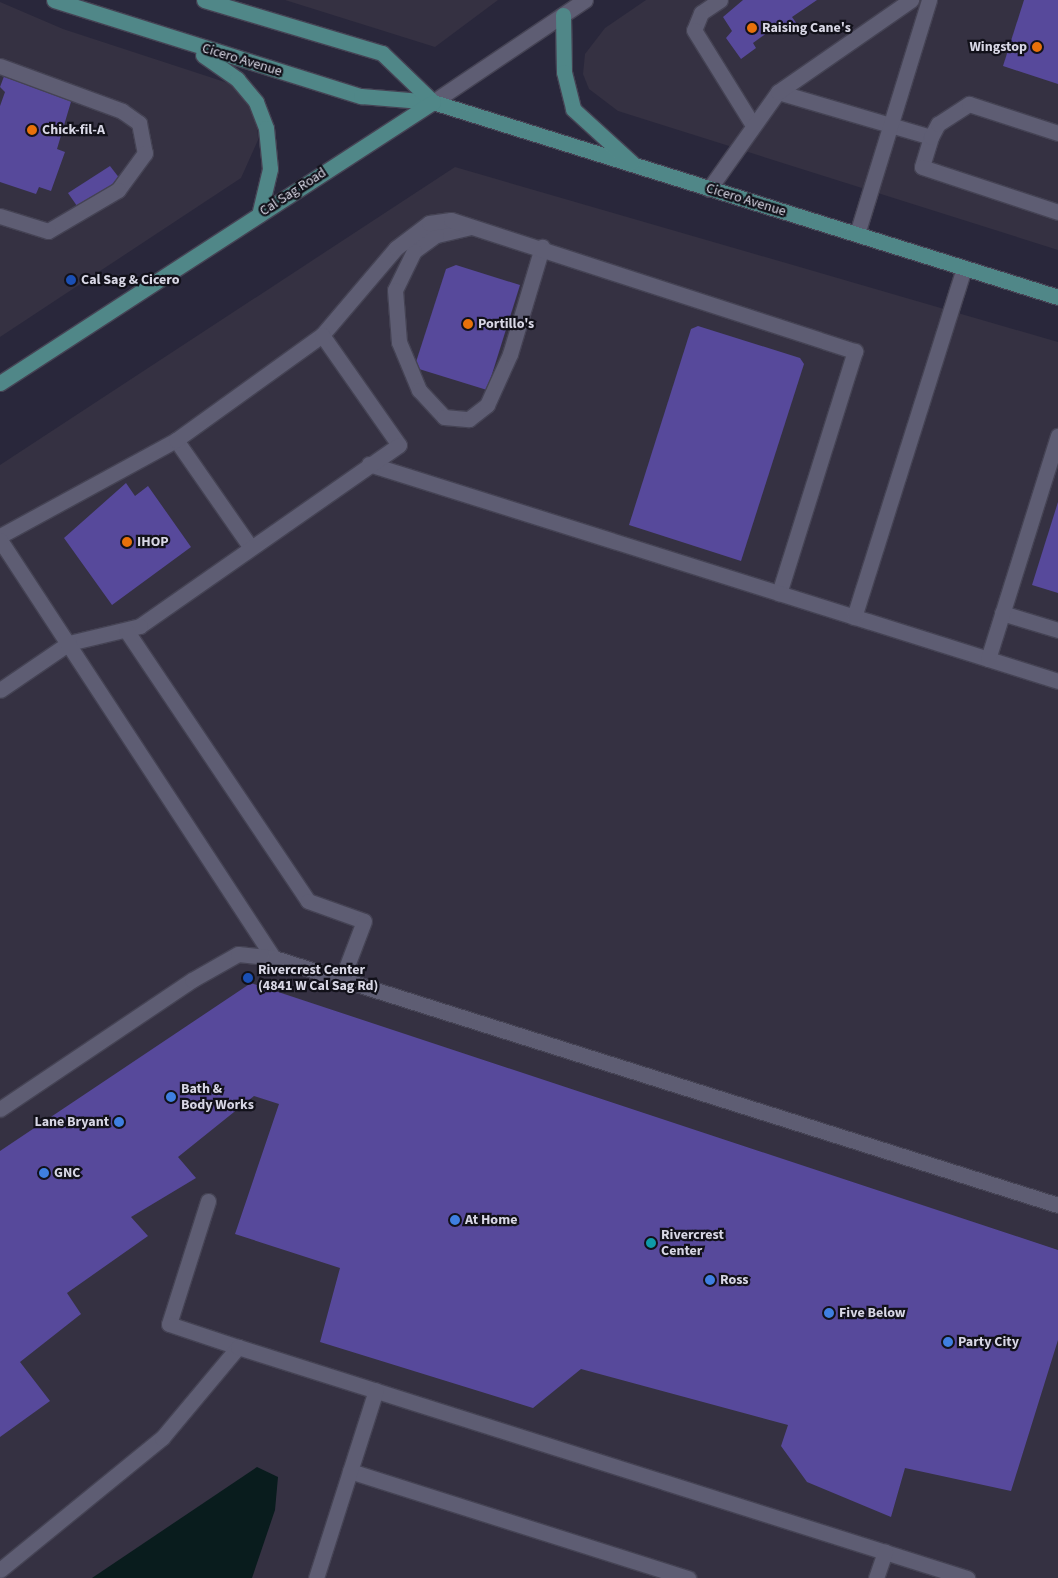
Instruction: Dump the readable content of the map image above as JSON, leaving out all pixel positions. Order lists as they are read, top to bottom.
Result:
{
  "streets": {
    "main road": ["Cicero Avenue", "Cal Sag Road"]
  },
  "crossings": [
    ["Cicero Avenue", "Cal Sag Road"]
  ],
  "places": [
    "Raising Cane's",
    "Wingstop",
    "Chick-fil-A",
    "Cal Sag & Cicero",
    "Portillo's",
    "IHOP",
    "Rivercrest Center (4841 W Cal Sag Rd)",
    "Bath & Body Works",
    "Lane Bryant",
    "GNC",
    "At Home",
    "Rivercrest Center",
    "Ross",
    "Five Below",
    "Party City"
  ]
}
